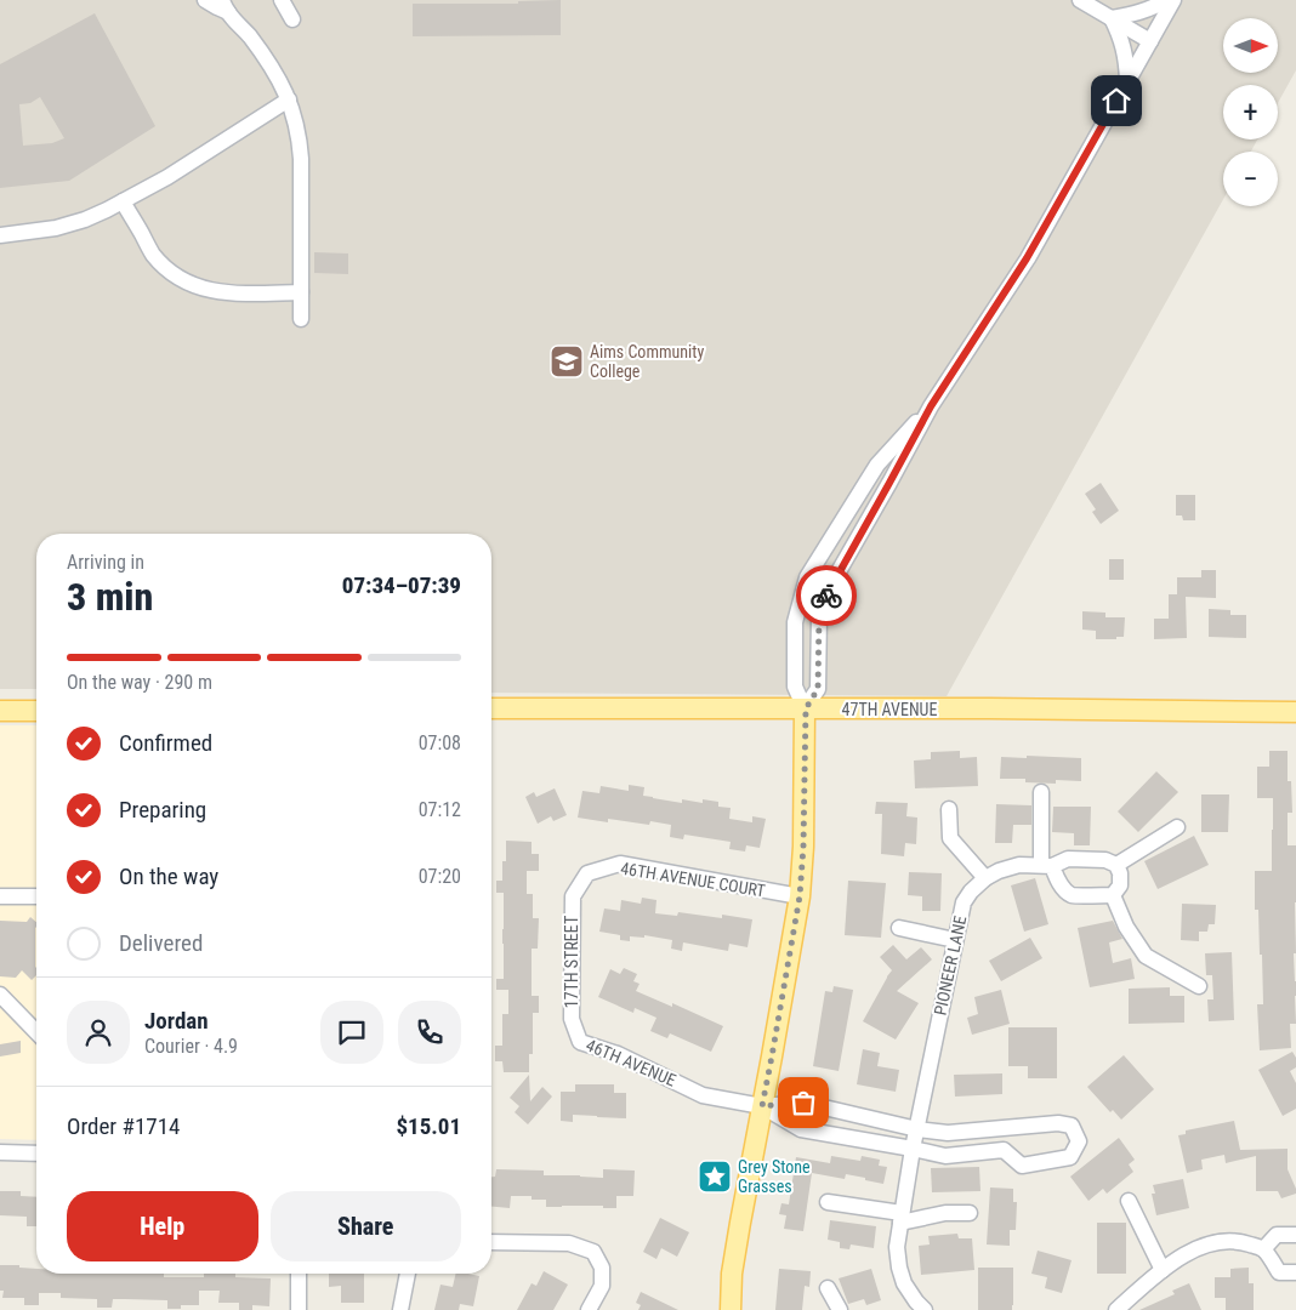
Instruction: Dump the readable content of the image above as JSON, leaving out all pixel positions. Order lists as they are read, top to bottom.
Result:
{
  "streets": {
    "main road": ["47TH AVENUE"],
    "street": [
      "46TH AVENUE COURT",
      "17TH STREET",
      "PIONEER LANE",
      "46TH AVENUE"
    ]
  },
  "crossings": [
    ["46TH AVENUE COURT", "17TH STREET"],
    ["17TH STREET", "46TH AVENUE"]
  ],
  "places": {
    "school or university": ["Aims Community College"],
    "place": ["Grey Stone Grasses"]
  },
  "north": "right",
  "page": {
    "map_buttons": ["+", "−"],
    "heading": ["3 min", "Arriving in", "07:34–07:39"],
    "panel": [
      "Jordan",
      "Courier · 4.9",
      "Order #1714",
      "$15.01"
    ],
    "bar": "On the way · 290 m",
    "list": [
      ["Confirmed", "07:08"],
      ["Preparing", "07:12"],
      ["On the way", "07:20"],
      "Delivered"
    ],
    "buttons": ["Help", "Share"]
  }
}
